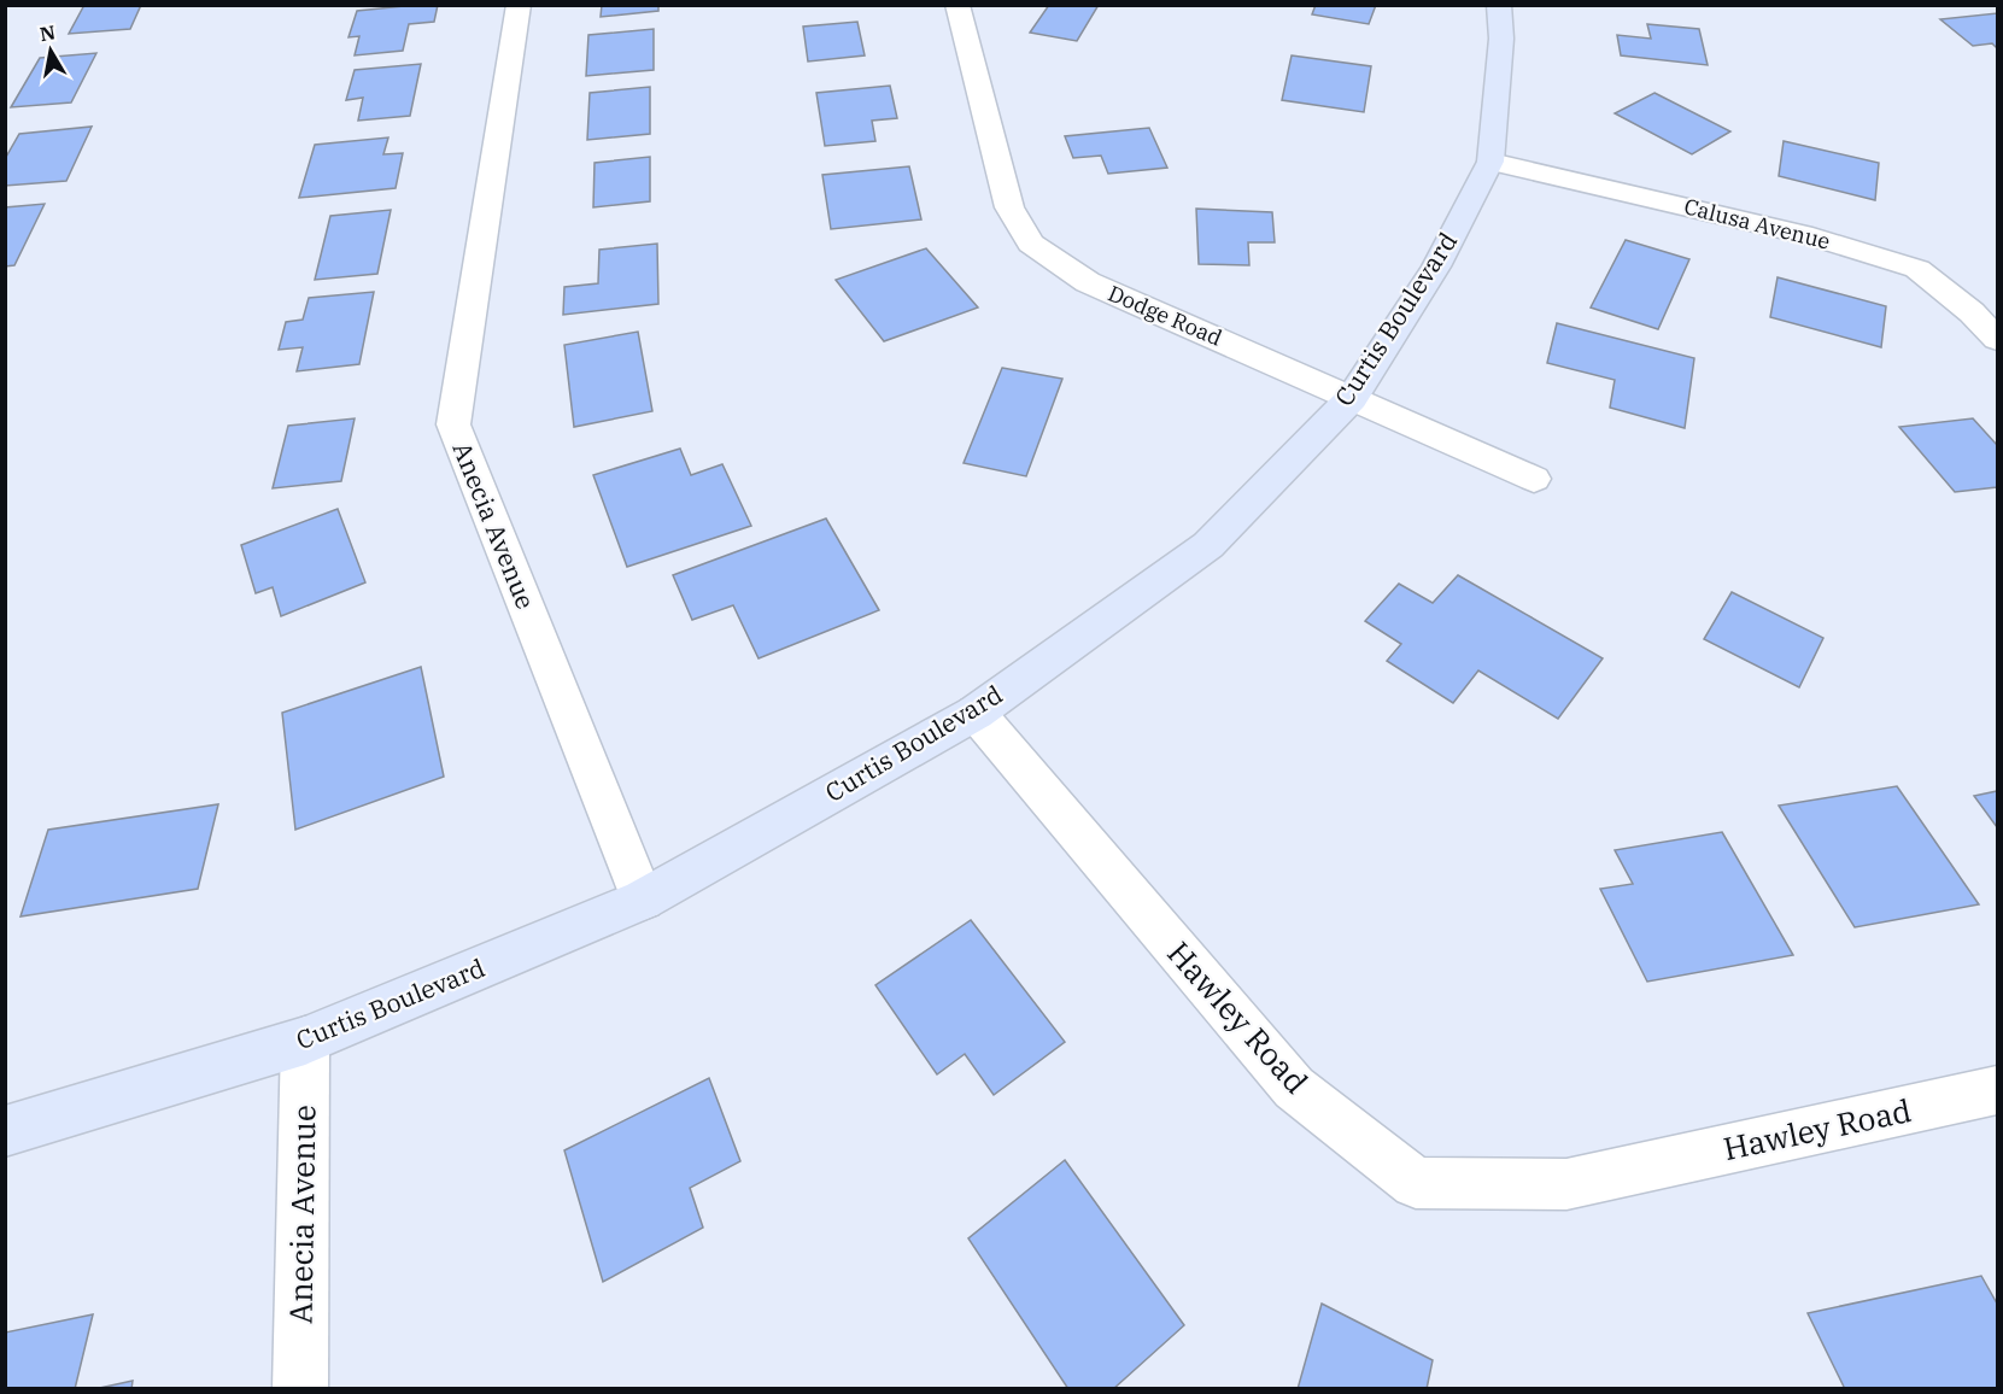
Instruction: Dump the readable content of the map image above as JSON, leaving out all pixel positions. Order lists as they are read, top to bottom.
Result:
{
  "streets": {
    "street": [
      "Calusa Avenue",
      "Dodge Road",
      "Curtis Boulevard",
      "Anecia Avenue",
      "Hawley Road"
    ]
  },
  "crossings": [
    ["Calusa Avenue", "Curtis Boulevard"],
    ["Dodge Road", "Curtis Boulevard"],
    ["Curtis Boulevard", "Anecia Avenue"],
    ["Curtis Boulevard", "Hawley Road"]
  ],
  "north": "top"
}
